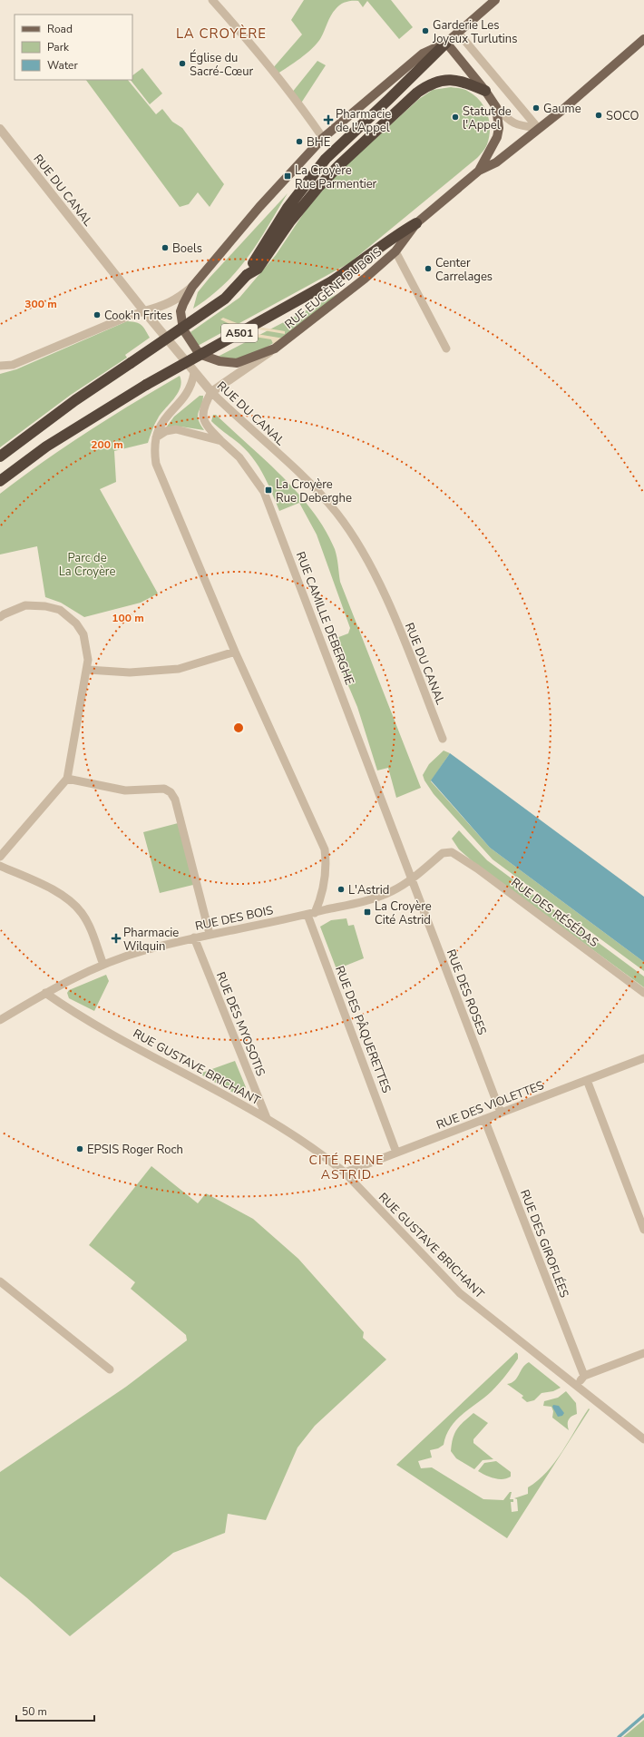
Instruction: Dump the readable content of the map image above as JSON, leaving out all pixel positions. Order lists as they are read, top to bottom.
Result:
{
  "streets": {
    "highway": ["A501"],
    "main road": ["RUE EUGÈNE DUBOIS"],
    "street": [
      "RUE DU CANAL",
      "RUE CAMILLE DEBERGHE",
      "RUE DES RÉSÉDAS",
      "RUE DES BOIS",
      "RUE DES ROSES",
      "RUE DES MYOSOTIS",
      "RUE DES PÂQUERETTES",
      "RUE GUSTAVE BRICHANT",
      "RUE DES VIOLETTES",
      "RUE DES GIROFLÉES"
    ]
  },
  "crossings": [
    ["RUE DU CANAL", "RUE EUGÈNE DUBOIS"],
    ["RUE EUGÈNE DUBOIS", "A501"],
    ["RUE CAMILLE DEBERGHE", "RUE DES BOIS"],
    ["RUE CAMILLE DEBERGHE", "RUE DES ROSES"],
    ["RUE DES RÉSÉDAS", "RUE DES BOIS"],
    ["RUE DES BOIS", "RUE DES ROSES"],
    ["RUE DES BOIS", "RUE DES MYOSOTIS"],
    ["RUE DES BOIS", "RUE DES PÂQUERETTES"],
    ["RUE DES BOIS", "RUE GUSTAVE BRICHANT"],
    ["RUE DES ROSES", "RUE DES VIOLETTES"],
    ["RUE DES MYOSOTIS", "RUE GUSTAVE BRICHANT"],
    ["RUE DES PÂQUERETTES", "RUE DES VIOLETTES"],
    ["RUE GUSTAVE BRICHANT", "RUE DES VIOLETTES"],
    ["RUE DES VIOLETTES", "RUE DES GIROFLÉES"]
  ],
  "districts": ["LA CROYÈRE", "CITÉ REINE ASTRID"],
  "parks": ["Parc de La Croyère"],
  "places": {
    "other": [
      "Garderie Les Joyeux Turlutins",
      "Église du Sacré-Cœur",
      "Gaume",
      "SOCO",
      "Statut de l'Appel",
      "BHE",
      "Boels",
      "Center Carrelages",
      "Cook'n Frites",
      "L'Astrid",
      "EPSIS Roger Roch"
    ],
    "health": ["Pharmacie de l'Appel", "Pharmacie Wilquin"],
    "transit": ["La Croyère Rue Parmentier", "La Croyère Rue Deberghe", "La Croyère Cité Astrid"]
  },
  "legend": ["Road", "Park", "Water"],
  "scale_bar": "50 m",
  "rings": ["300 m", "200 m", "100 m"]
}
